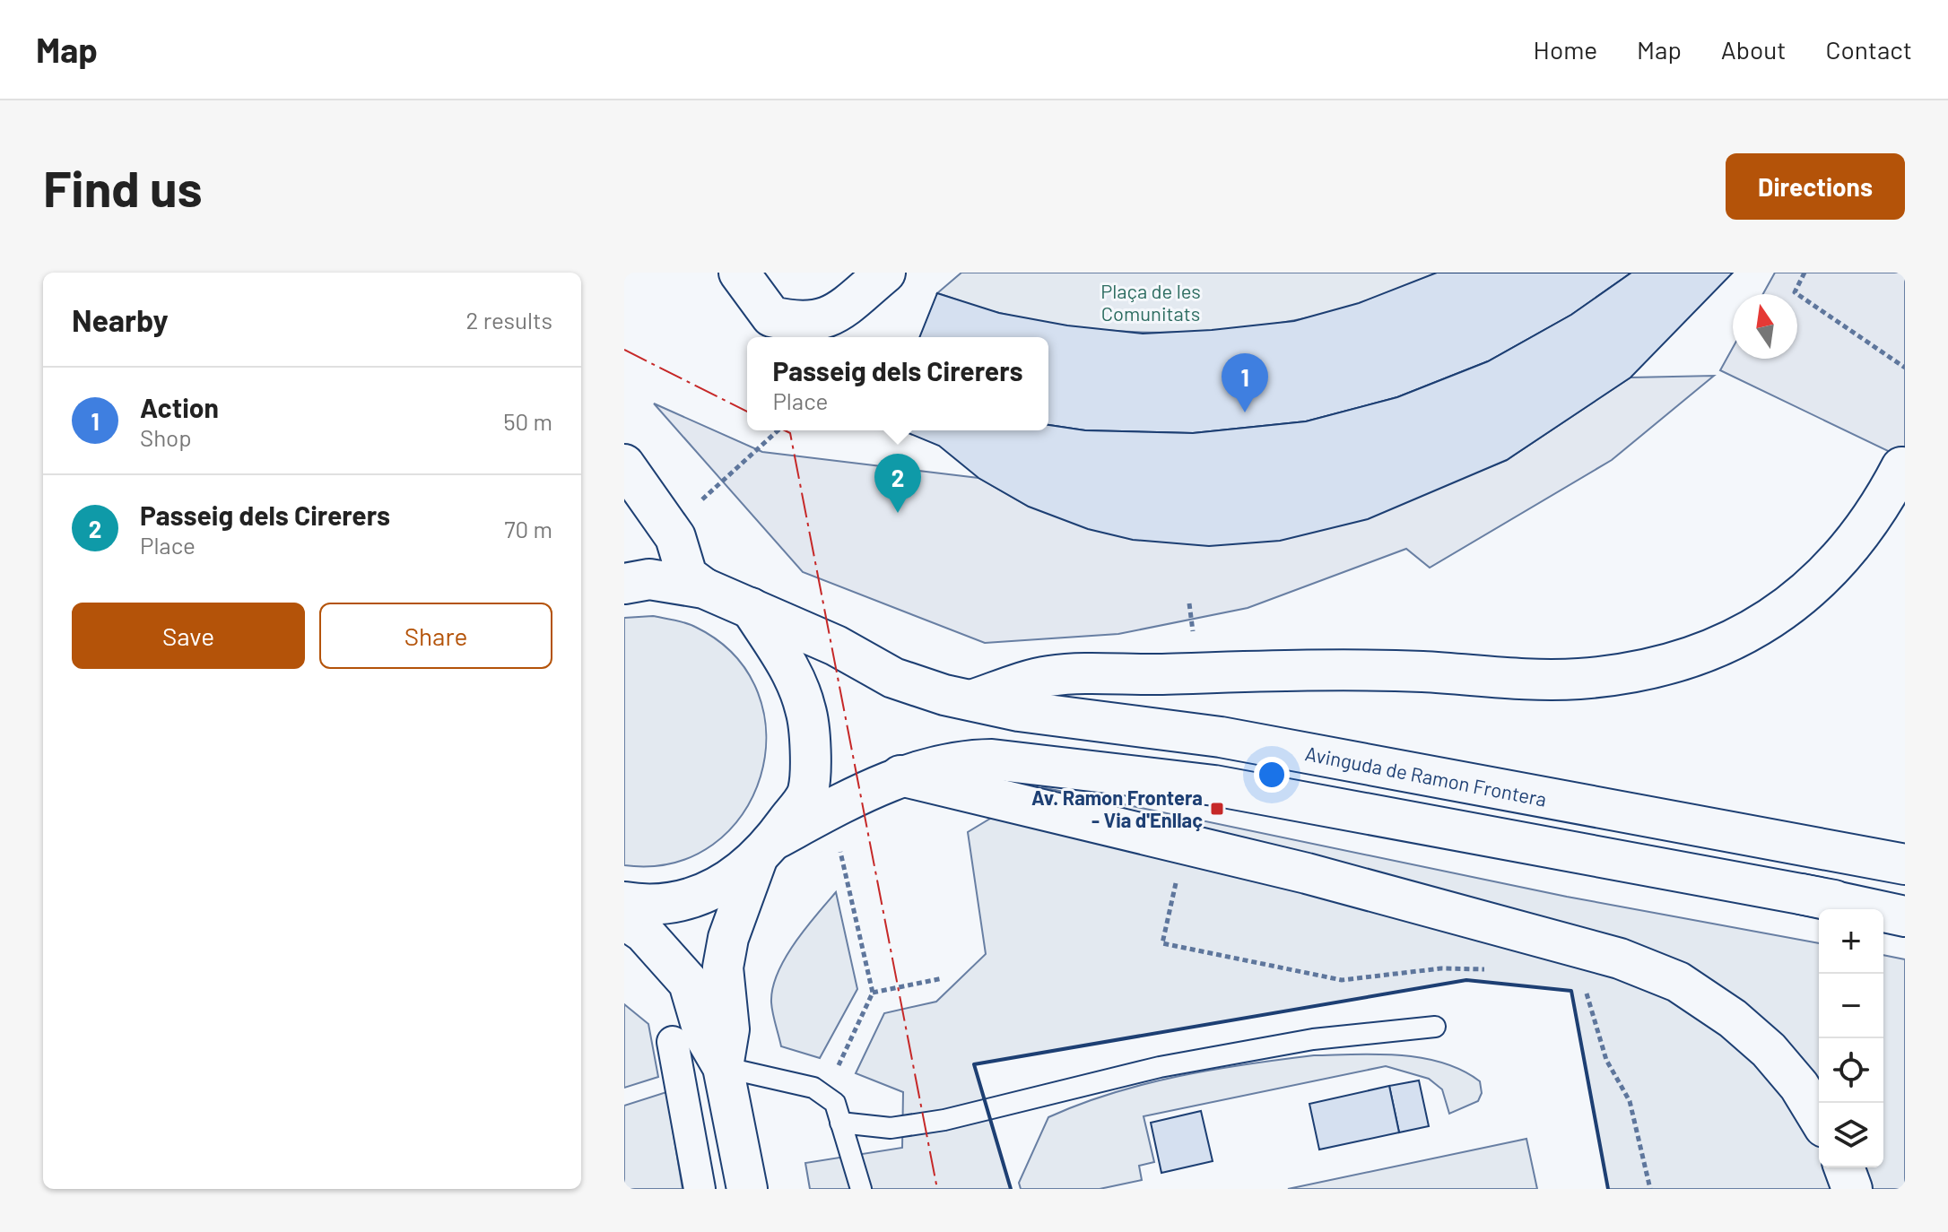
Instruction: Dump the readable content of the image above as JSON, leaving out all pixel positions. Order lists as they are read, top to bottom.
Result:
{
  "streets": {
    "main road": ["Avinguda de Ramon Frontera"]
  },
  "parks": ["Plaça de les Comunitats"],
  "places": {
    "transit": ["Av. Ramon Frontera - Via d'Enllaç"]
  },
  "north": "top",
  "page": {
    "header": "Map",
    "nav": [
      "Home",
      "Map",
      "About",
      "Contact"
    ],
    "buttons": [
      "Directions",
      ["Save", "Share"]
    ],
    "title": "Find us",
    "heading": ["Nearby", "2 results"],
    "popup": ["Passeig dels Cirerers", "Place"],
    "pins": ["1", "2"],
    "list": [
      {
        "mark": "1",
        "name": "Action",
        "note": "Shop",
        "value": "50 m"
      },
      {
        "mark": "2",
        "name": "Passeig dels Cirerers",
        "note": "Place",
        "value": "70 m"
      }
    ],
    "map_buttons": ["+", "−"]
  }
}
